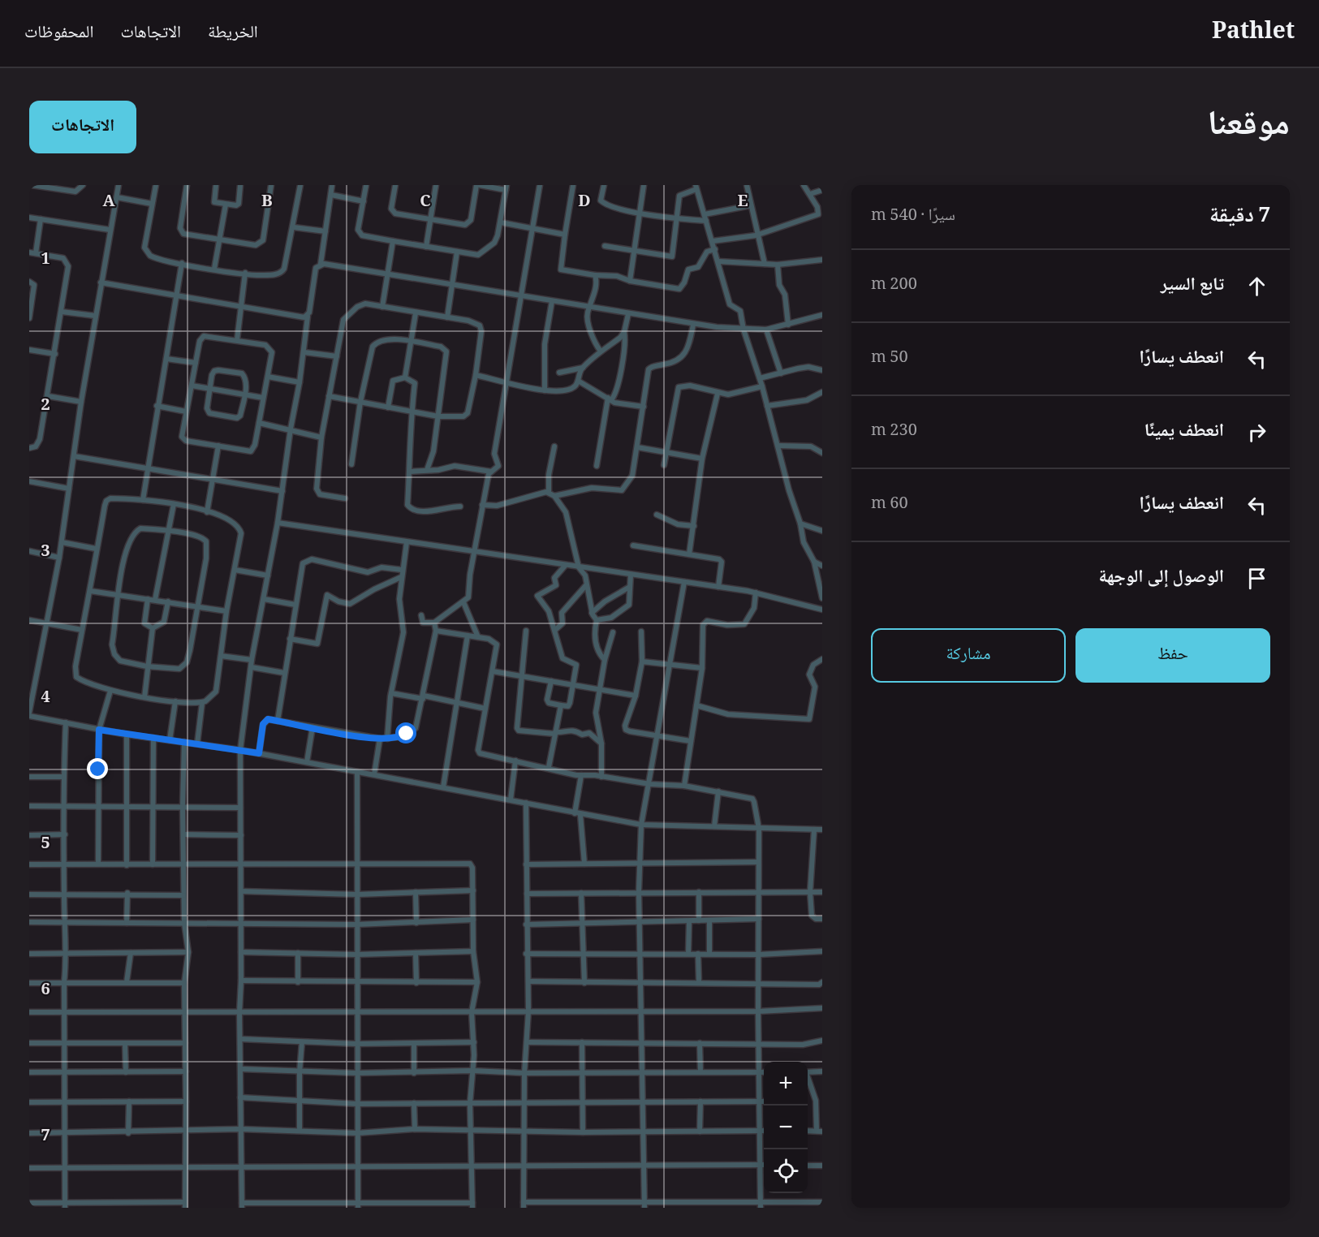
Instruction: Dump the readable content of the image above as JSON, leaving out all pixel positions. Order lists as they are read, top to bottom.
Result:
{
  "page": {
    "header": "Pathlet",
    "nav": ["الخريطة", "الاتجاهات", "المحفوظات"],
    "title": "موقعنا",
    "buttons": [
      "الاتجاهات",
      ["حفظ", "مشاركة"]
    ],
    "heading": ["7 دقيقة", "سيرًا · 540 m"],
    "list": [
      ["تابع السير", "200 m"],
      ["انعطف يسارًا", "50 m"],
      ["انعطف يمينًا", "230 m"],
      ["انعطف يسارًا", "60 m"],
      "الوصول إلى الوجهة"
    ],
    "map_buttons": ["+", "−"]
  },
  "grid": {
    "columns": [
      "A",
      "B",
      "C",
      "D",
      "E"
    ],
    "rows": [
      "1",
      "2",
      "3",
      "4",
      "5",
      "6",
      "7"
    ]
  }
}
